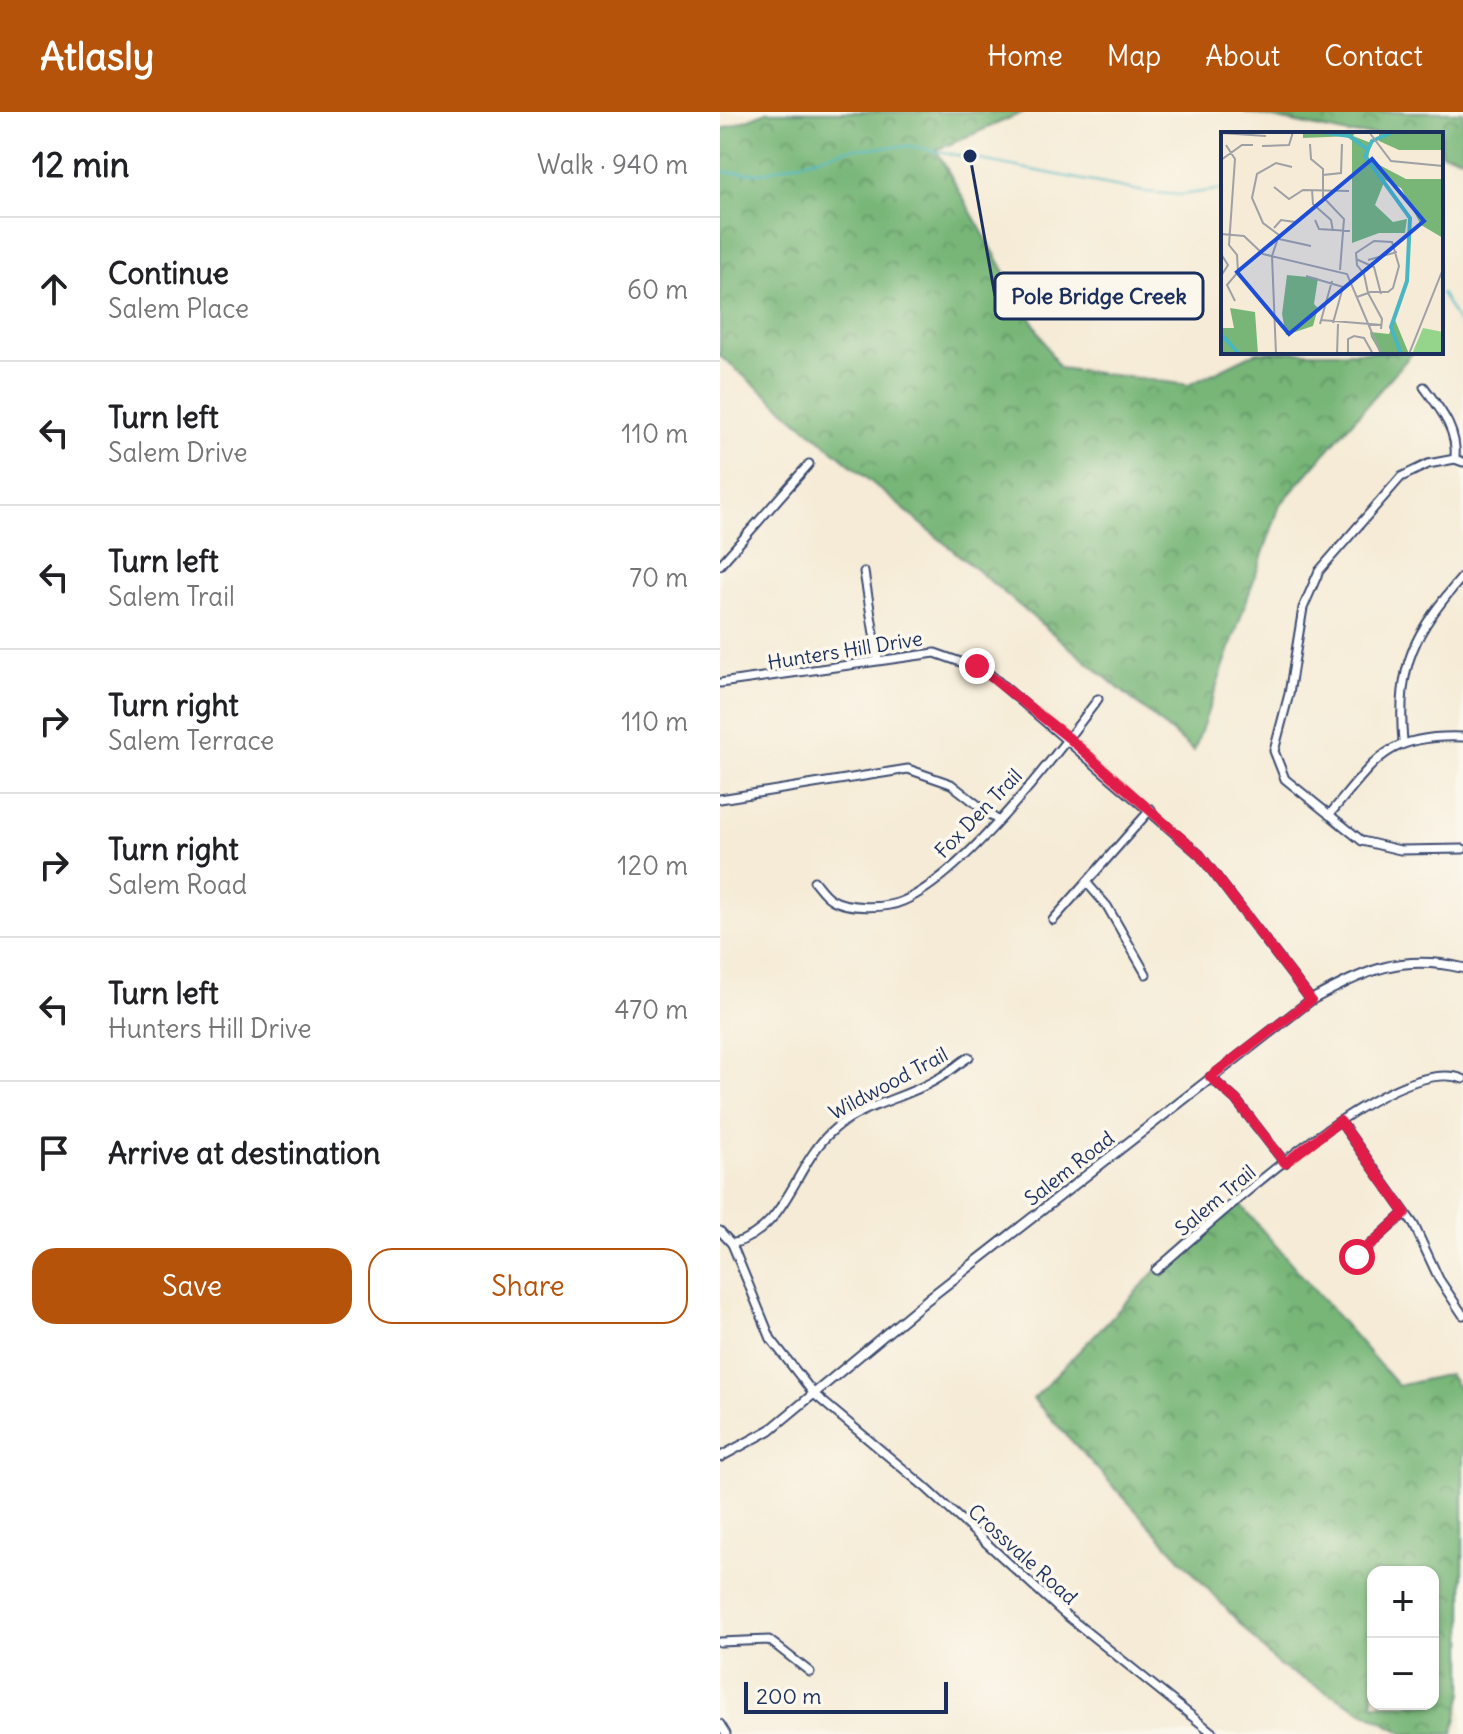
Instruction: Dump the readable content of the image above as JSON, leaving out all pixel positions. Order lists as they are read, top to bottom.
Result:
{
  "streets": {
    "street": [
      "Hunters Hill Drive",
      "Fox Den Trail",
      "Wildwood Trail",
      "Salem Road",
      "Salem Trail",
      "Crossvale Road"
    ]
  },
  "crossings": [
    ["Hunters Hill Drive", "Fox Den Trail"],
    ["Hunters Hill Drive", "Salem Road"],
    ["Wildwood Trail", "Crossvale Road"],
    ["Salem Road", "Crossvale Road"]
  ],
  "places": ["Pole Bridge Creek"],
  "scale_bar": "200 m",
  "page": {
    "header": "Atlasly",
    "nav": [
      "Home",
      "Map",
      "About",
      "Contact"
    ],
    "heading": ["12 min", "Walk · 940 m"],
    "list": [
      ["Continue", "Salem Place", "60 m"],
      ["Turn left", "Salem Drive", "110 m"],
      ["Turn left", "Salem Trail", "70 m"],
      ["Turn right", "Salem Terrace", "110 m"],
      ["Turn right", "Salem Road", "120 m"],
      ["Turn left", "Hunters Hill Drive", "470 m"],
      "Arrive at destination"
    ],
    "buttons": ["Save", "Share"],
    "map_buttons": ["+", "−"],
    "scale": "200 m"
  }
}
